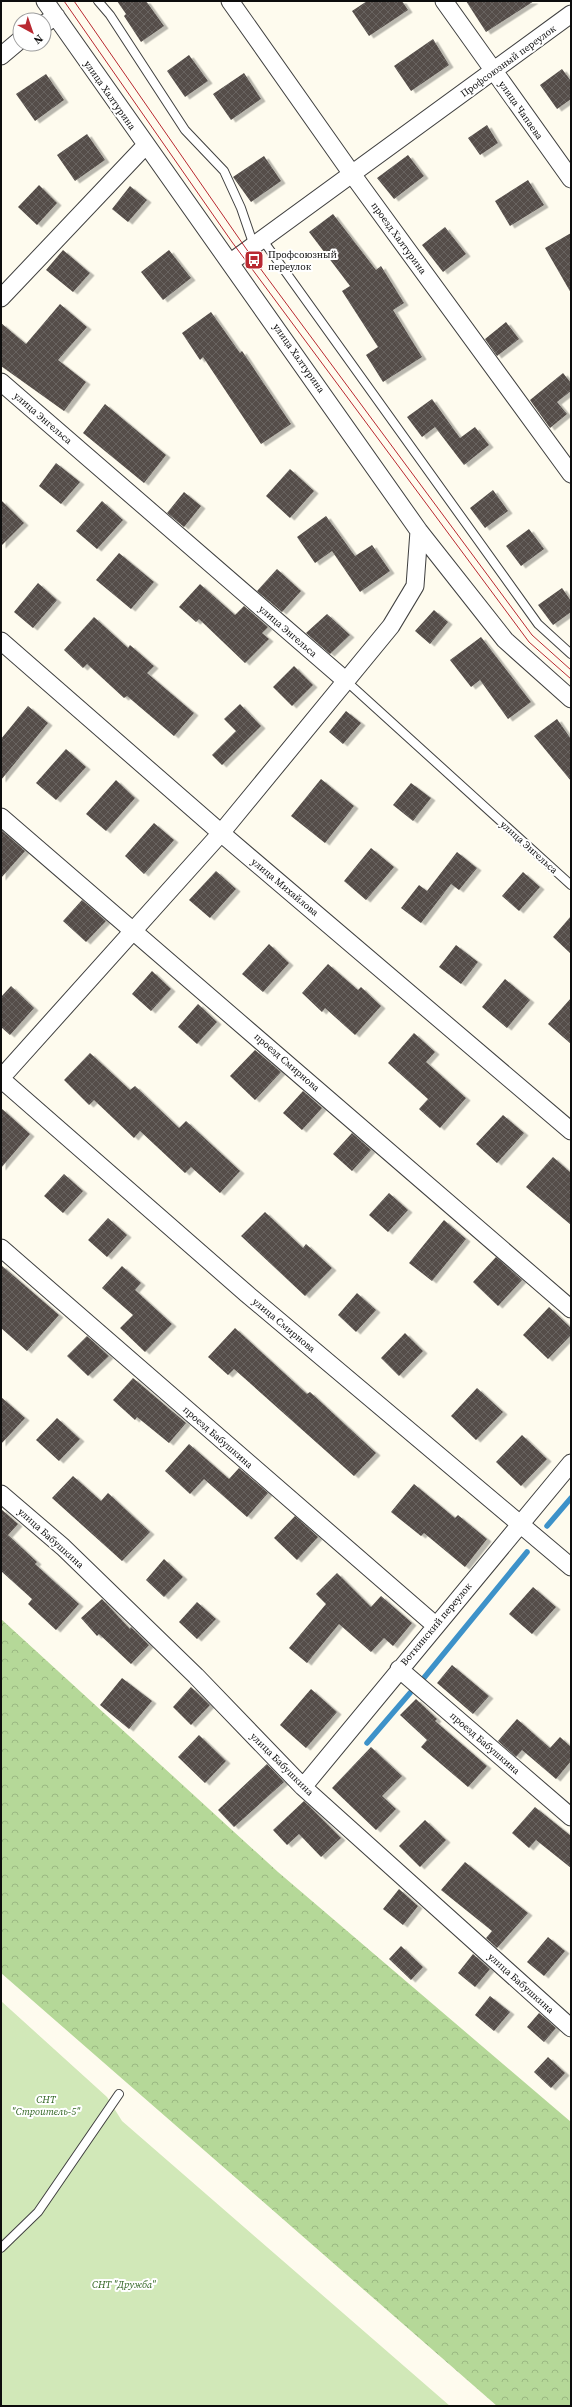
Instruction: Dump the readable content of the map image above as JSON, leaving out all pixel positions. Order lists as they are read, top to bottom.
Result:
{
  "streets": {
    "street": [
      "Профсоюзный переулок",
      "улица Халтурина",
      "улица Чапаева",
      "проезд Халтурина",
      "улица Энгельса",
      "улица Михайлова",
      "проезд Смирнова",
      "улица Смирнова",
      "проезд Бабушкина",
      "улица Бабушкина",
      "Воткинский переулок"
    ]
  },
  "crossings": [
    ["Профсоюзный переулок", "улица Халтурина"],
    ["Профсоюзный переулок", "улица Чапаева"],
    ["Профсоюзный переулок", "проезд Халтурина"],
    ["улица Смирнова", "Воткинский переулок"],
    ["проезд Бабушкина", "Воткинский переулок"],
    ["улица Бабушкина", "Воткинский переулок"]
  ],
  "parks": ["СНТ \"Строитель-5\"", "СНТ \"Дружба\""],
  "places": {
    "bus stop": ["Профсоюзный переулок"]
  },
  "north": "bottom right"
}
